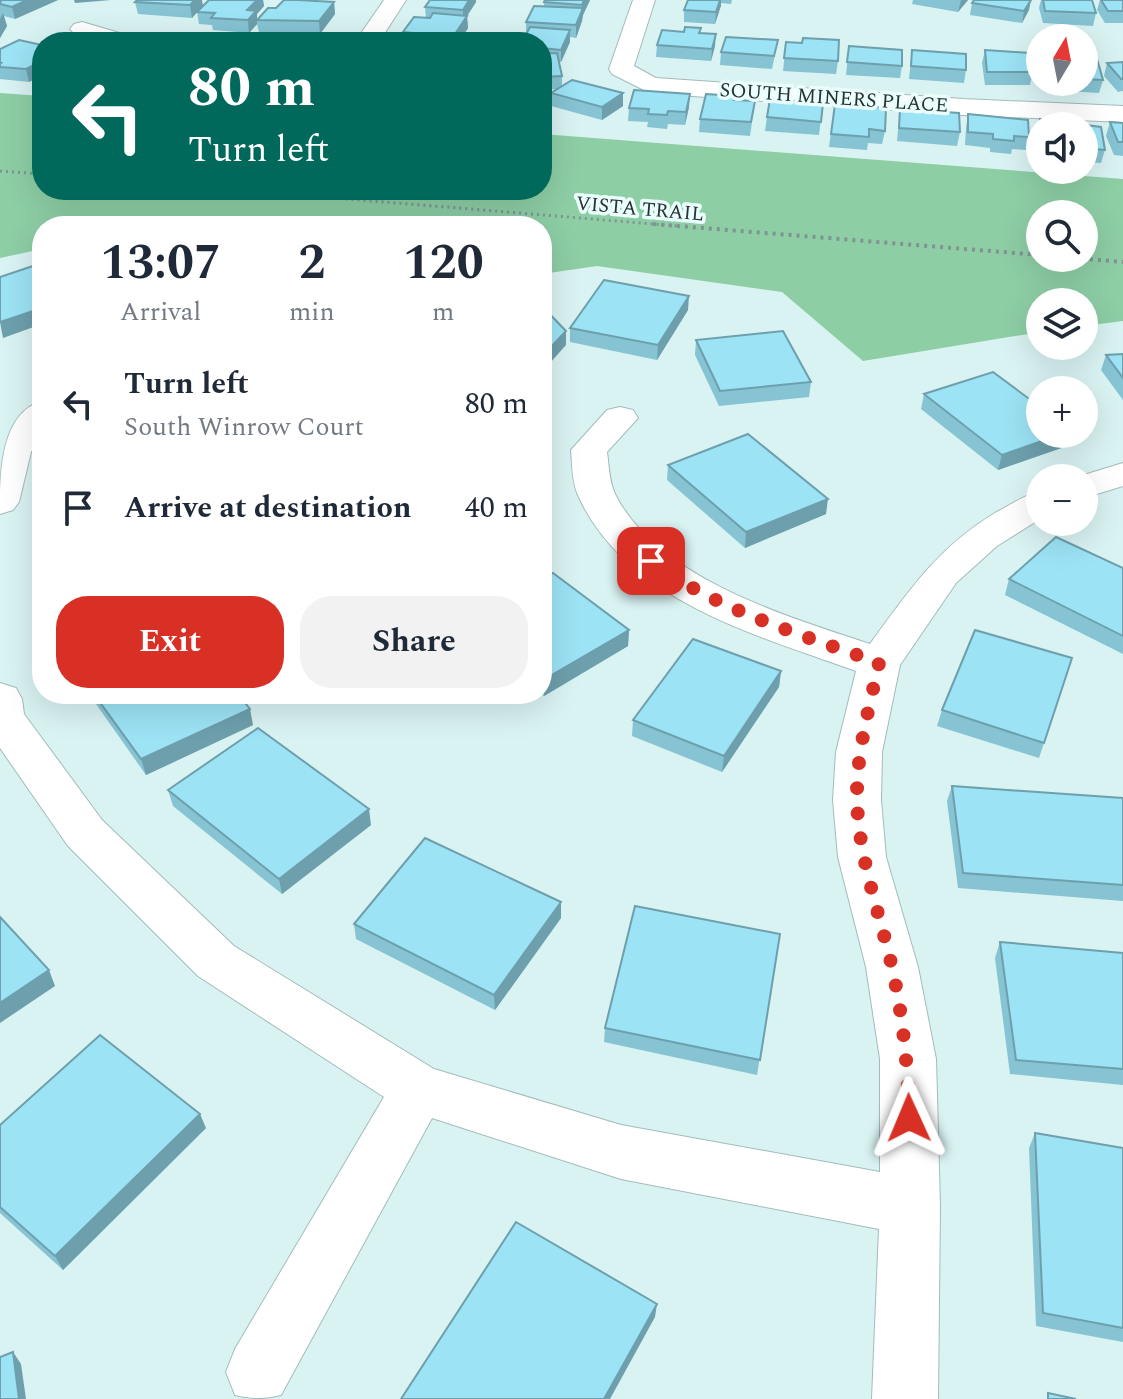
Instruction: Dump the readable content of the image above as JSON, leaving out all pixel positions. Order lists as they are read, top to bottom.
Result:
{
  "streets": {
    "street": ["SOUTH MINERS PLACE"],
    "path": ["VISTA TRAIL"]
  },
  "north": "top",
  "page": {
    "map_buttons": ["+", "−"],
    "turn": ["80 m", "Turn left"],
    "eta": [
      "13:07",
      "Arrival",
      "2",
      "min",
      "120",
      "m"
    ],
    "list": [
      {
        "name": "Turn left",
        "note": "South Winrow Court",
        "value": "80 m"
      },
      {
        "name": "Arrive at destination",
        "value": "40 m"
      }
    ],
    "buttons": ["Exit", "Share"]
  }
}
